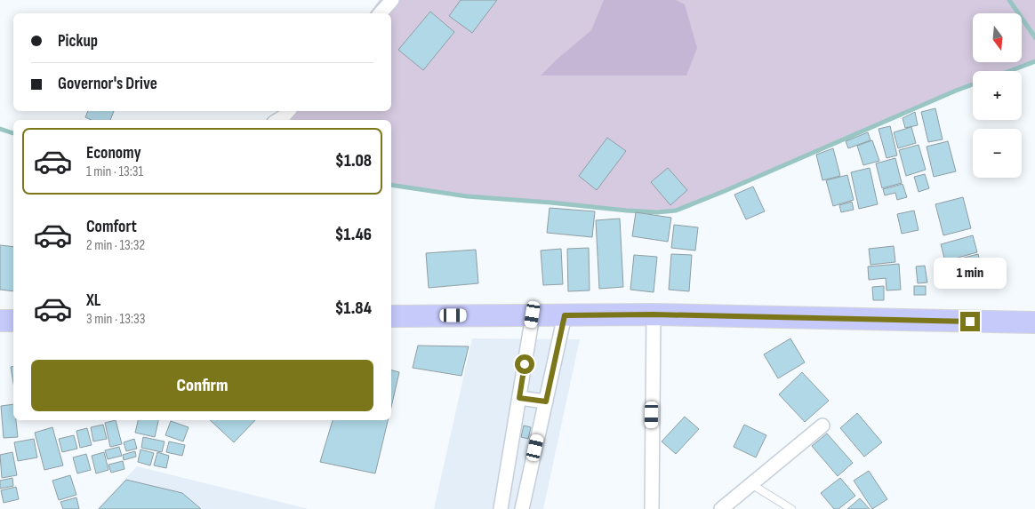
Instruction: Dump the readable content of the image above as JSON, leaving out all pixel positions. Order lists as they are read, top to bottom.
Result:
{
  "north": "bottom",
  "page": {
    "map_buttons": ["+", "−"],
    "banner": ["Pickup", "Governor's Drive"],
    "list": [
      {
        "name": "Economy",
        "note": "1 min · 13:31",
        "value": "$1.08"
      },
      {
        "name": "Comfort",
        "note": "2 min · 13:32",
        "value": "$1.46"
      },
      {
        "name": "XL",
        "note": "3 min · 13:33",
        "value": "$1.84"
      }
    ],
    "bubble": "1 min",
    "buttons": "Confirm"
  }
}
